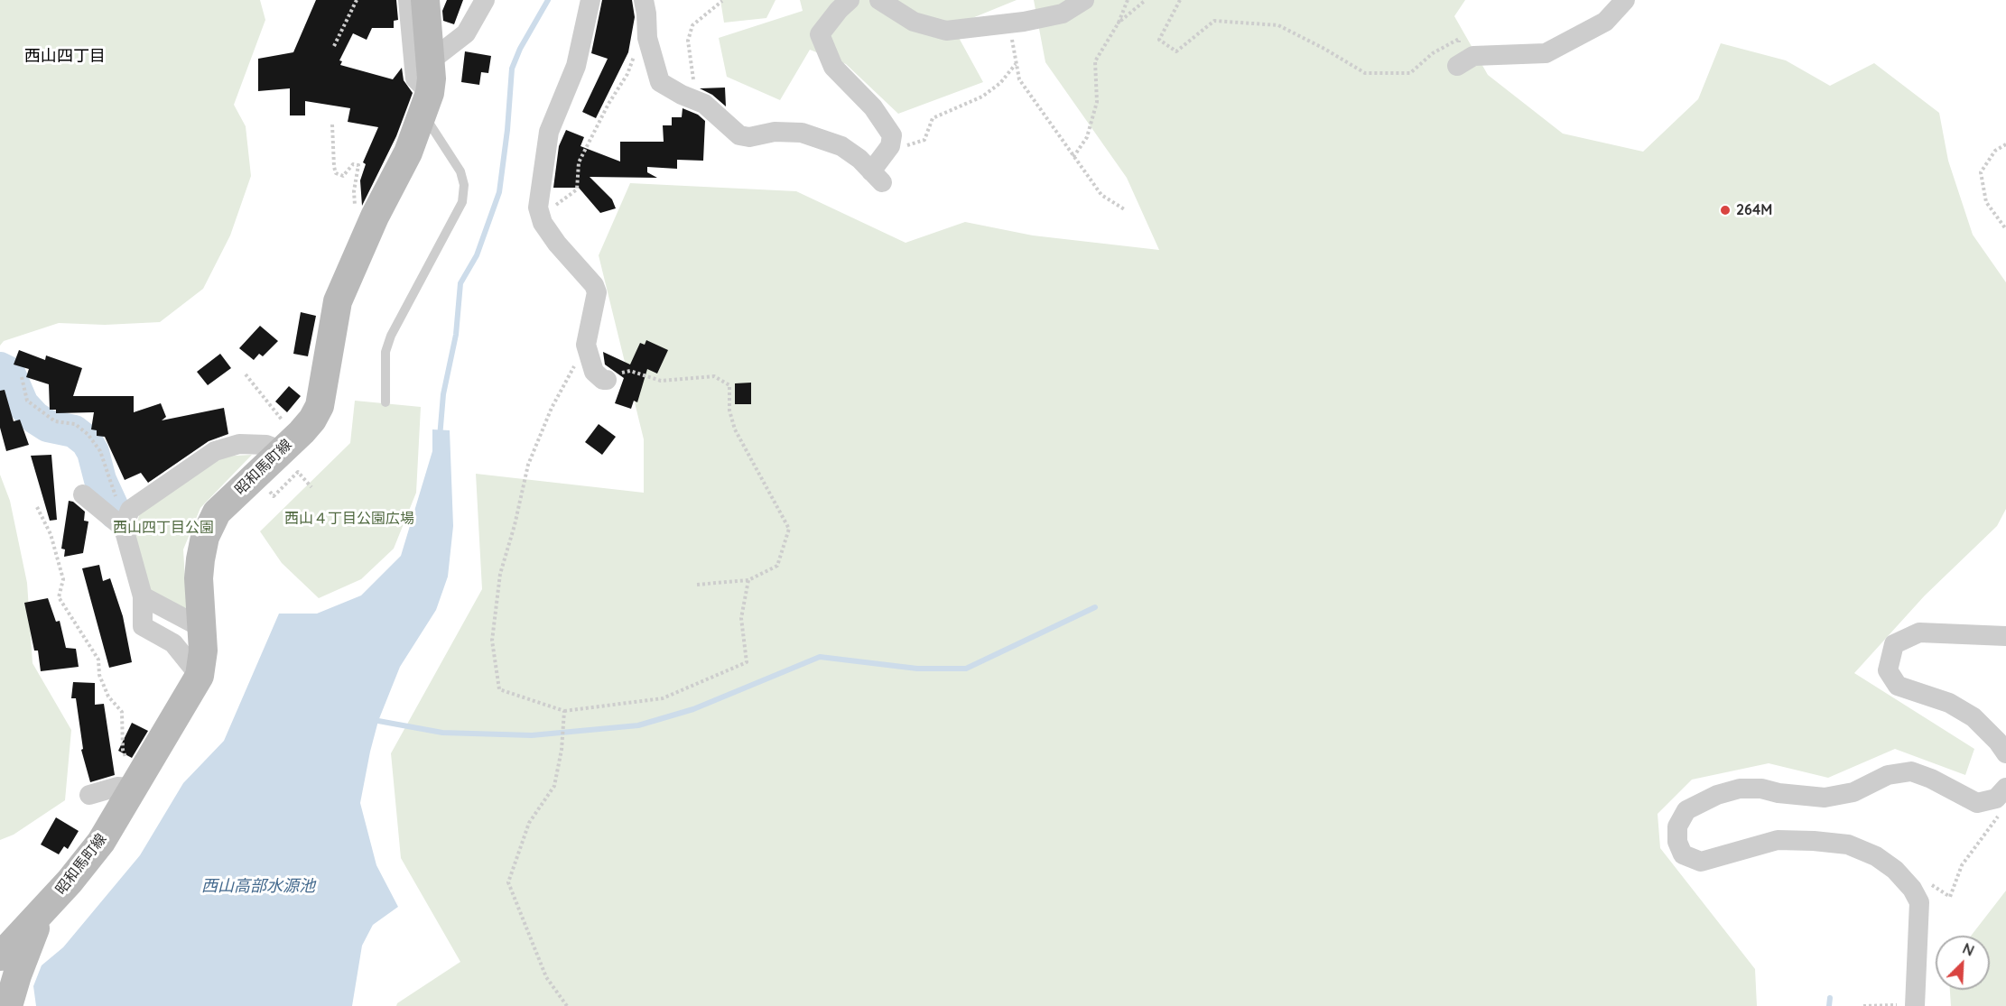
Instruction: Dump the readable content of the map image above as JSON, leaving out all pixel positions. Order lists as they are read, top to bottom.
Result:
{
  "streets": {
    "main road": ["昭和馬町線"]
  },
  "districts": ["西山四丁目"],
  "water": ["西山高部水源池"],
  "parks": ["西山４丁目公園広場", "西山四丁目公園"],
  "places": ["264M"],
  "north": "top right"
}
